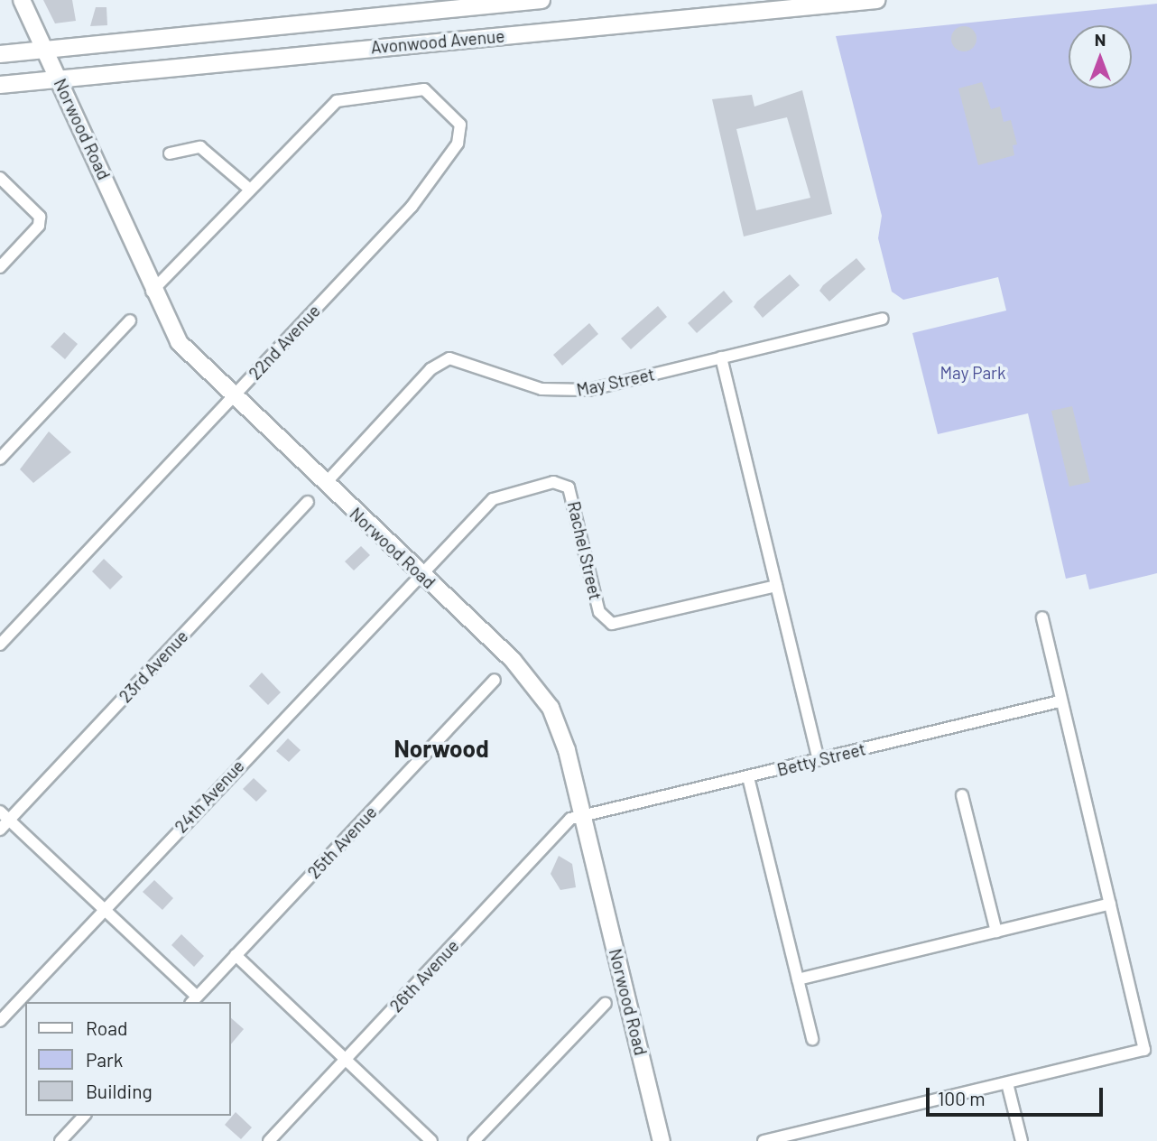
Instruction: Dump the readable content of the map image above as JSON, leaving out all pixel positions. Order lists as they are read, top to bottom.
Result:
{
  "streets": {
    "main road": ["Avonwood Avenue", "Norwood Road"],
    "street": [
      "22nd Avenue",
      "May Street",
      "Rachel Street",
      "23rd Avenue",
      "Betty Street",
      "24th Avenue",
      "25th Avenue",
      "26th Avenue"
    ]
  },
  "crossings": [
    ["Avonwood Avenue", "Norwood Road"],
    ["Norwood Road", "22nd Avenue"],
    ["Norwood Road", "May Street"],
    ["Norwood Road", "Rachel Street"],
    ["Norwood Road", "Betty Street"],
    ["Norwood Road", "24th Avenue"],
    ["Norwood Road", "26th Avenue"],
    ["Rachel Street", "24th Avenue"],
    ["Betty Street", "26th Avenue"]
  ],
  "districts": ["Norwood"],
  "parks": ["May Park"],
  "legend": ["Road", "Park", "Building"],
  "scale_bar": "100 m",
  "north": "top"
}
